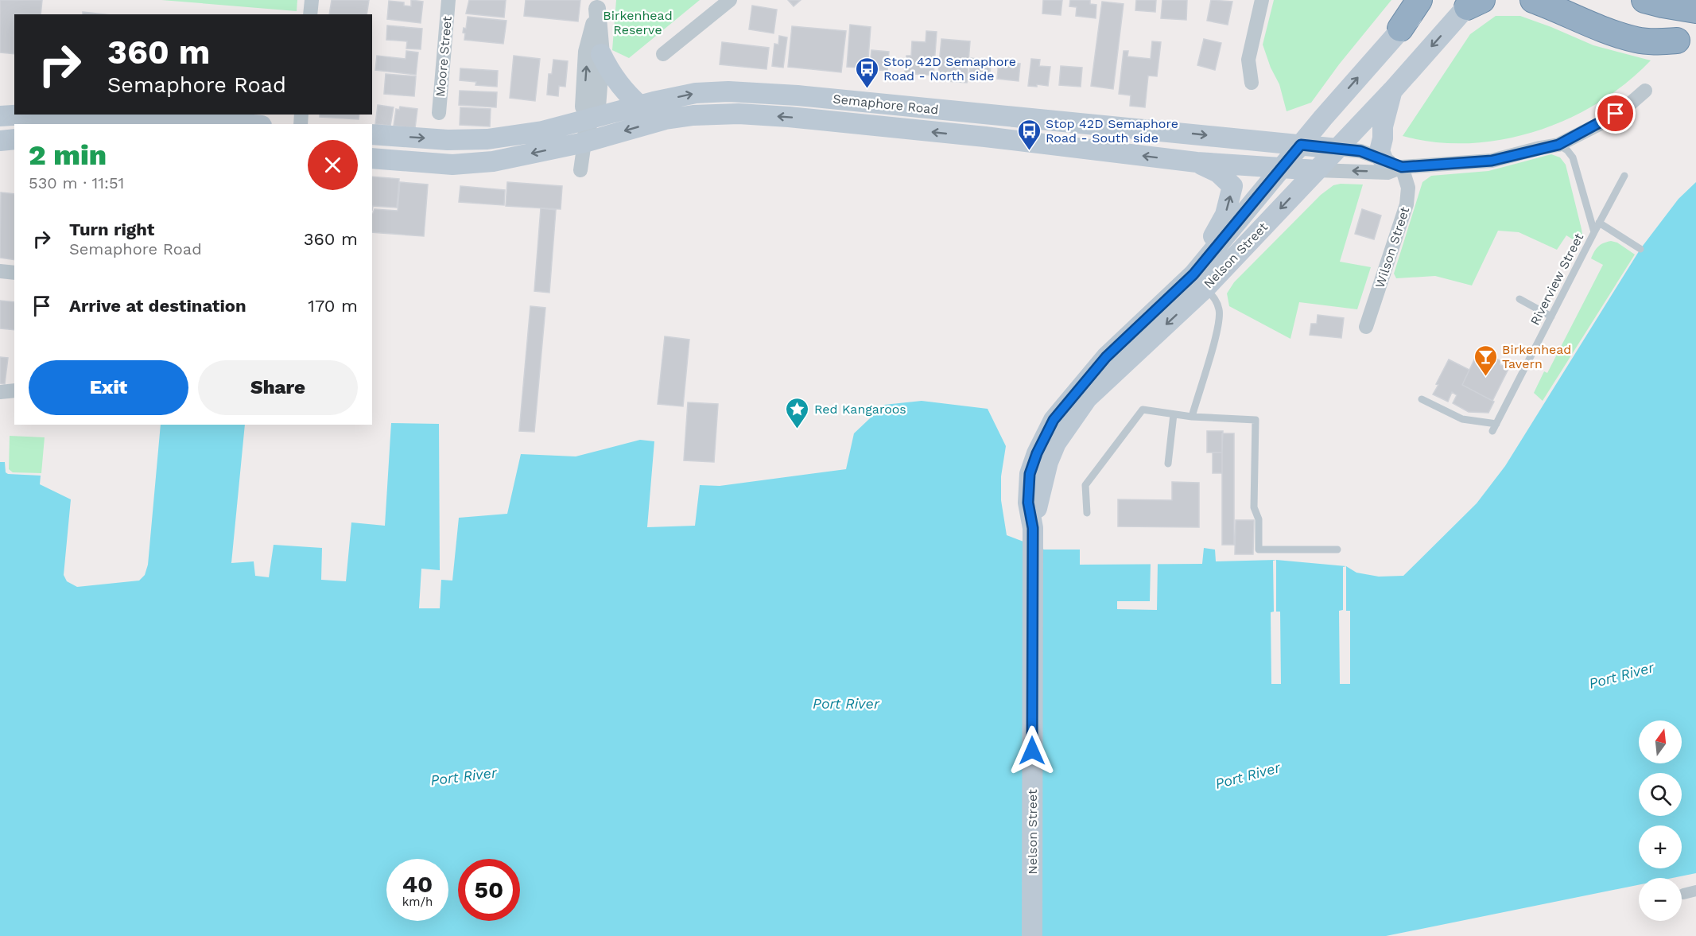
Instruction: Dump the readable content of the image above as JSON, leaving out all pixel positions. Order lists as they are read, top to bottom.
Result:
{
  "streets": {
    "main road": ["Semaphore Road", "Nelson Street"],
    "street": ["Moore Street", "Wilson Street"],
    "lane": ["Riverview Street"]
  },
  "crossings": [
    ["Semaphore Road", "Wilson Street"],
    ["Semaphore Road", "Nelson Street"],
    ["Semaphore Road", "Riverview Street"]
  ],
  "water": ["Port River"],
  "parks": ["Birkenhead Reserve"],
  "places": {
    "bus stop": ["Stop 42D Semaphore Road - North side", "Stop 42D Semaphore Road - South side"],
    "bar": ["Birkenhead Tavern"],
    "place": ["Red Kangaroos"]
  },
  "north": "top",
  "page": {
    "turn": ["360 m", "Semaphore Road"],
    "heading": ["2 min", "530 m · 11:51"],
    "list": [
      {
        "name": "Turn right",
        "note": "Semaphore Road",
        "value": "360 m"
      },
      {
        "name": "Arrive at destination",
        "value": "170 m"
      }
    ],
    "buttons": ["Exit", "Share"],
    "map_buttons": ["+", "−"],
    "speed": "40 km/h",
    "limit": "50"
  }
}
